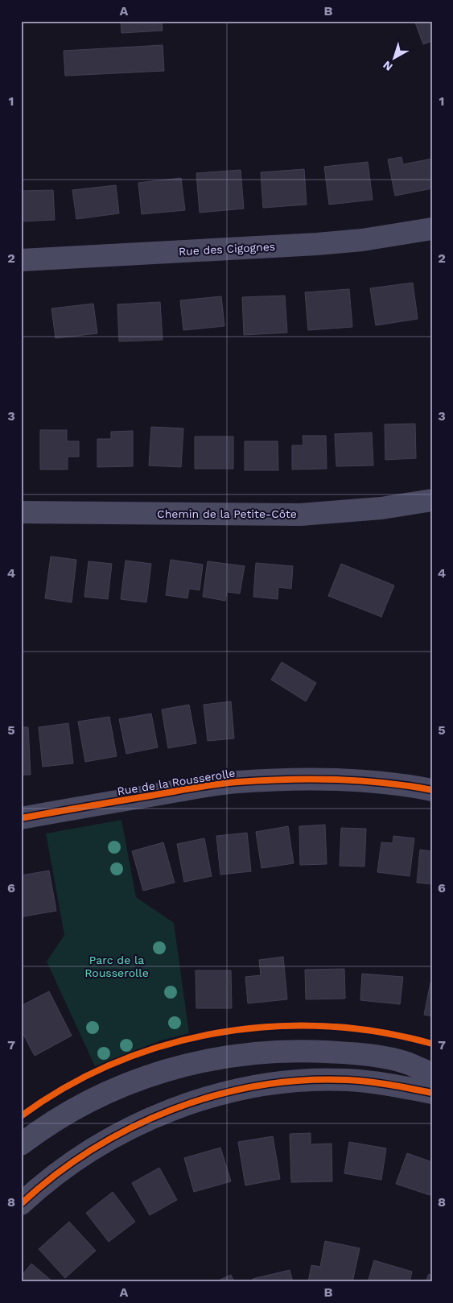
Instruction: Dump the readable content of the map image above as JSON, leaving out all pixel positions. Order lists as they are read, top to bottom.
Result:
{
  "streets": {
    "street": ["Rue des Cigognes", "Chemin de la Petite-Côte", "Rue de la Rousserolle"]
  },
  "parks": ["Parc de la Rousserolle"],
  "north": "bottom left",
  "grid": {
    "columns": ["A", "B"],
    "rows": [
      "1",
      "2",
      "3",
      "4",
      "5",
      "6",
      "7",
      "8"
    ]
  }
}
